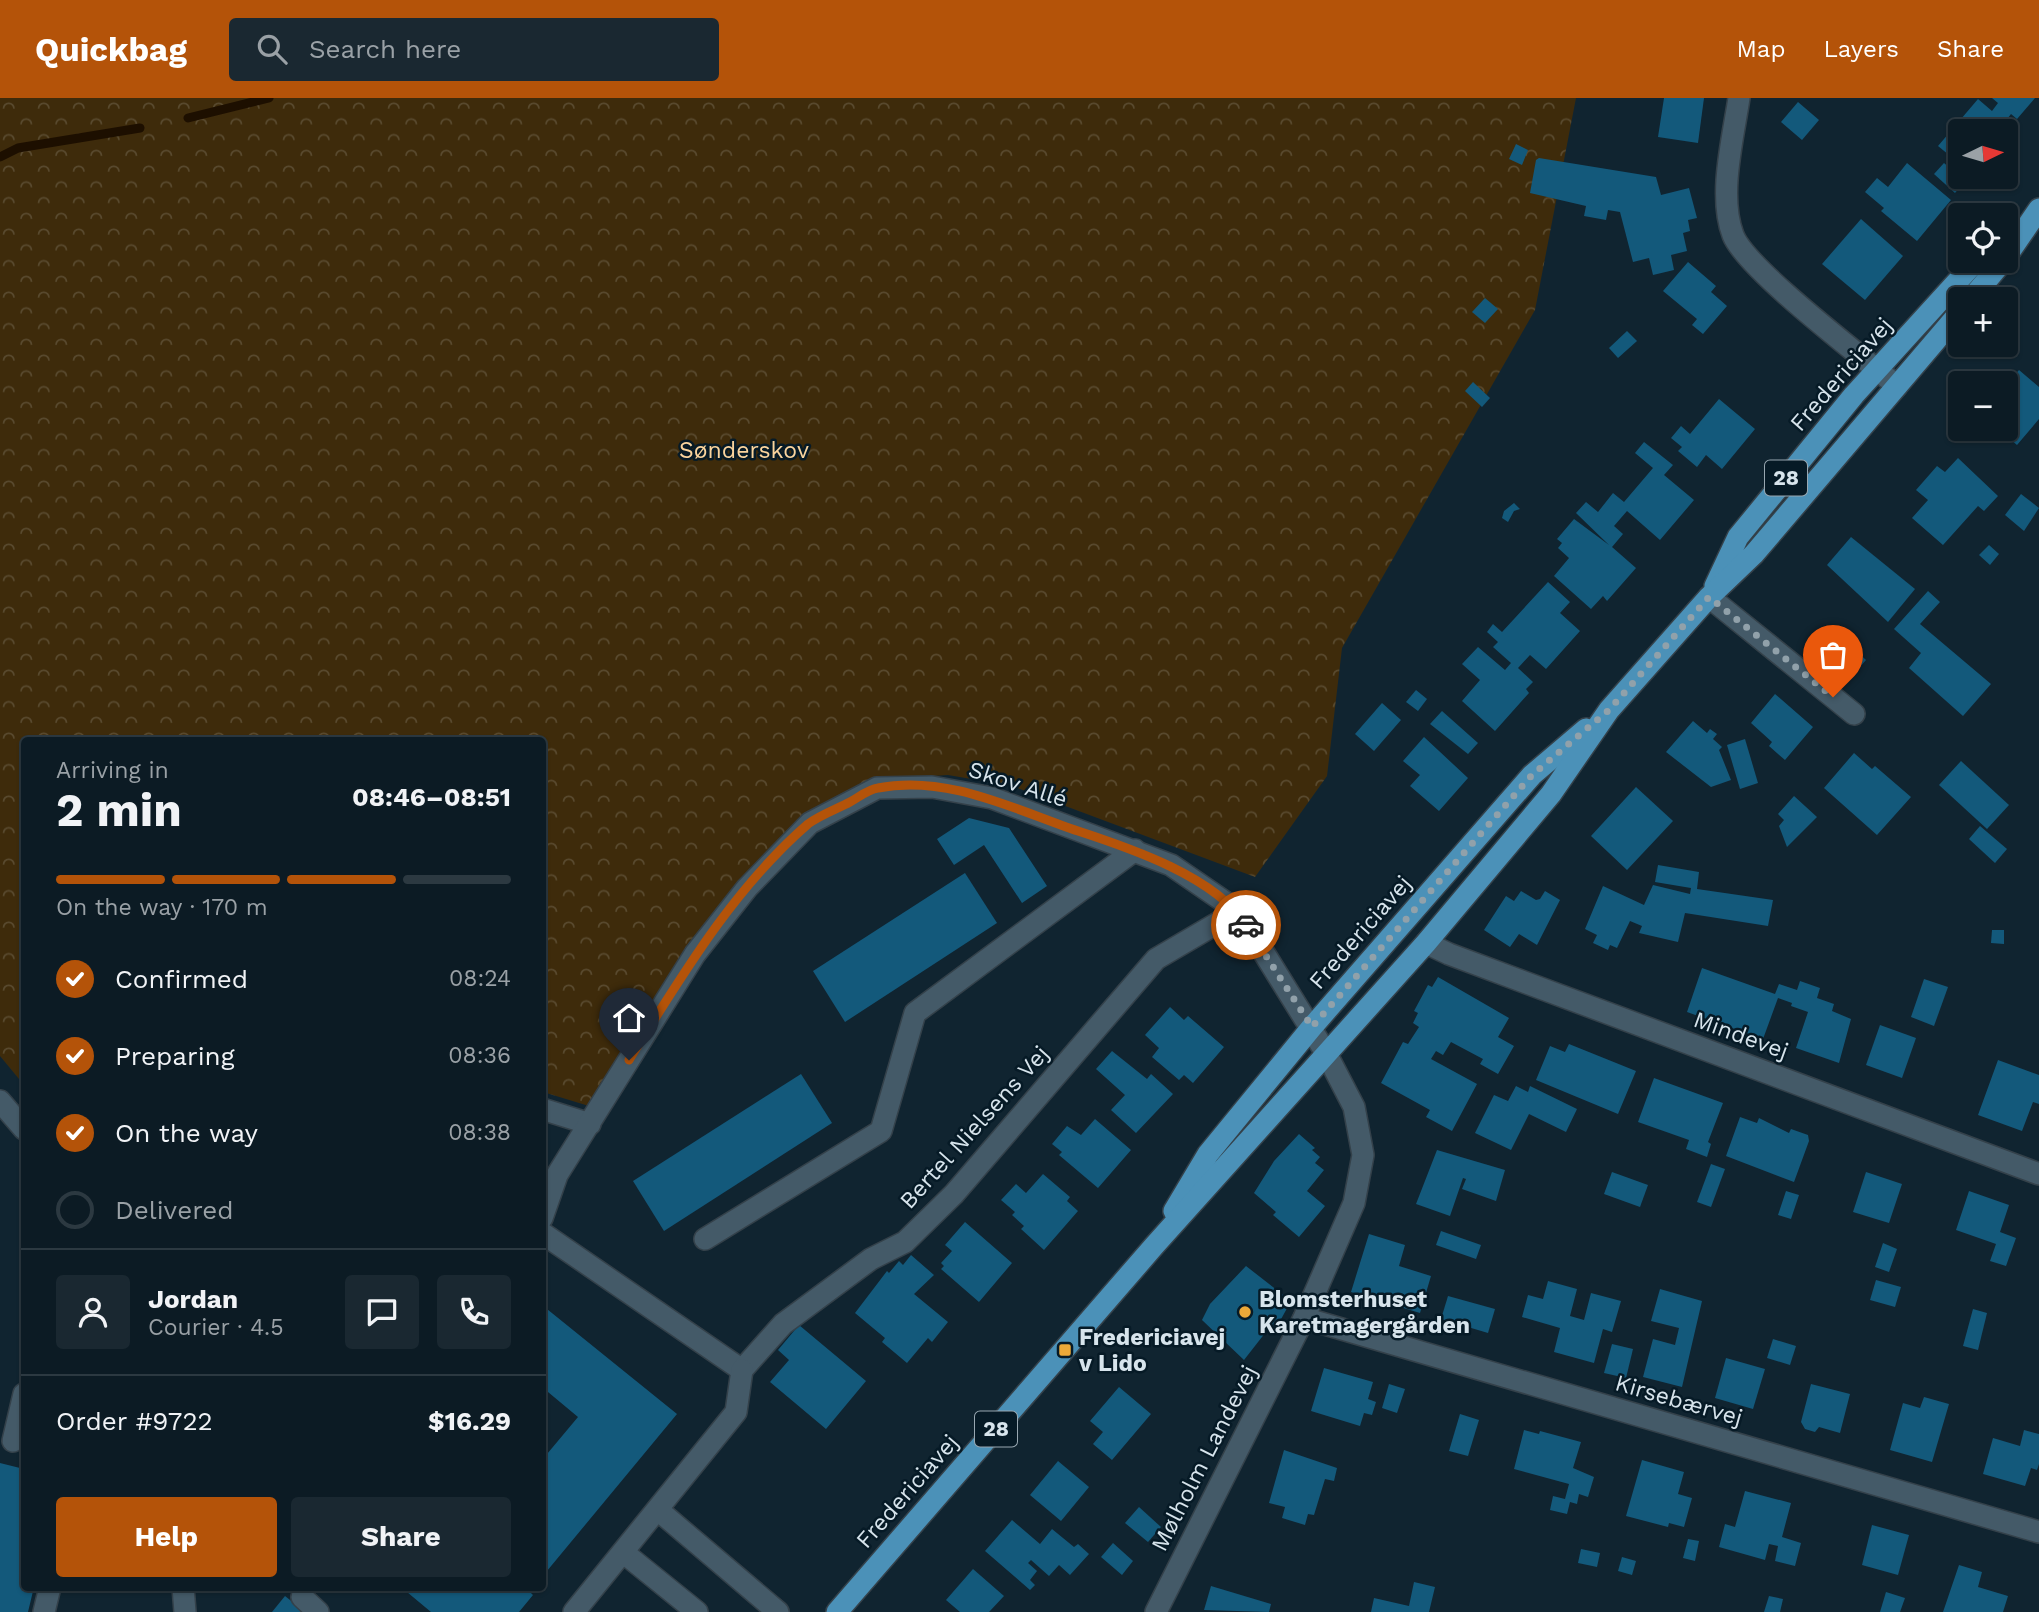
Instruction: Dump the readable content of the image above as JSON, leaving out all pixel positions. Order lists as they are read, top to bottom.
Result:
{
  "streets": {
    "main road": ["Fredericiavej", "28"],
    "street": [
      "Skov Allé",
      "Mindevej",
      "Bertel Nielsens Vej",
      "Kirsebærvej",
      "Mølholm Landevej"
    ]
  },
  "crossings": [
    ["Fredericiavej", "Skov Allé"],
    ["Fredericiavej", "Mindevej"],
    ["Fredericiavej", "Mølholm Landevej"],
    ["Skov Allé", "Bertel Nielsens Vej"],
    ["Skov Allé", "Mølholm Landevej"],
    ["Kirsebærvej", "Mølholm Landevej"]
  ],
  "parks": ["Sønderskov"],
  "places": {
    "other": ["Blomsterhuset Karetmagergården"],
    "transit": ["Fredericiavej v Lido"]
  },
  "north": "right",
  "page": {
    "header": "Quickbag",
    "search": "Search here",
    "nav": ["Map", "Layers", "Share"],
    "map_buttons": ["+", "−"],
    "heading": ["2 min", "Arriving in", "08:46–08:51"],
    "panel": [
      "Jordan",
      "Courier · 4.5",
      "Order #9722",
      "$16.29"
    ],
    "bar": "On the way · 170 m",
    "list": [
      ["Confirmed", "08:24"],
      ["Preparing", "08:36"],
      ["On the way", "08:38"],
      "Delivered"
    ],
    "buttons": ["Help", "Share"]
  }
}
